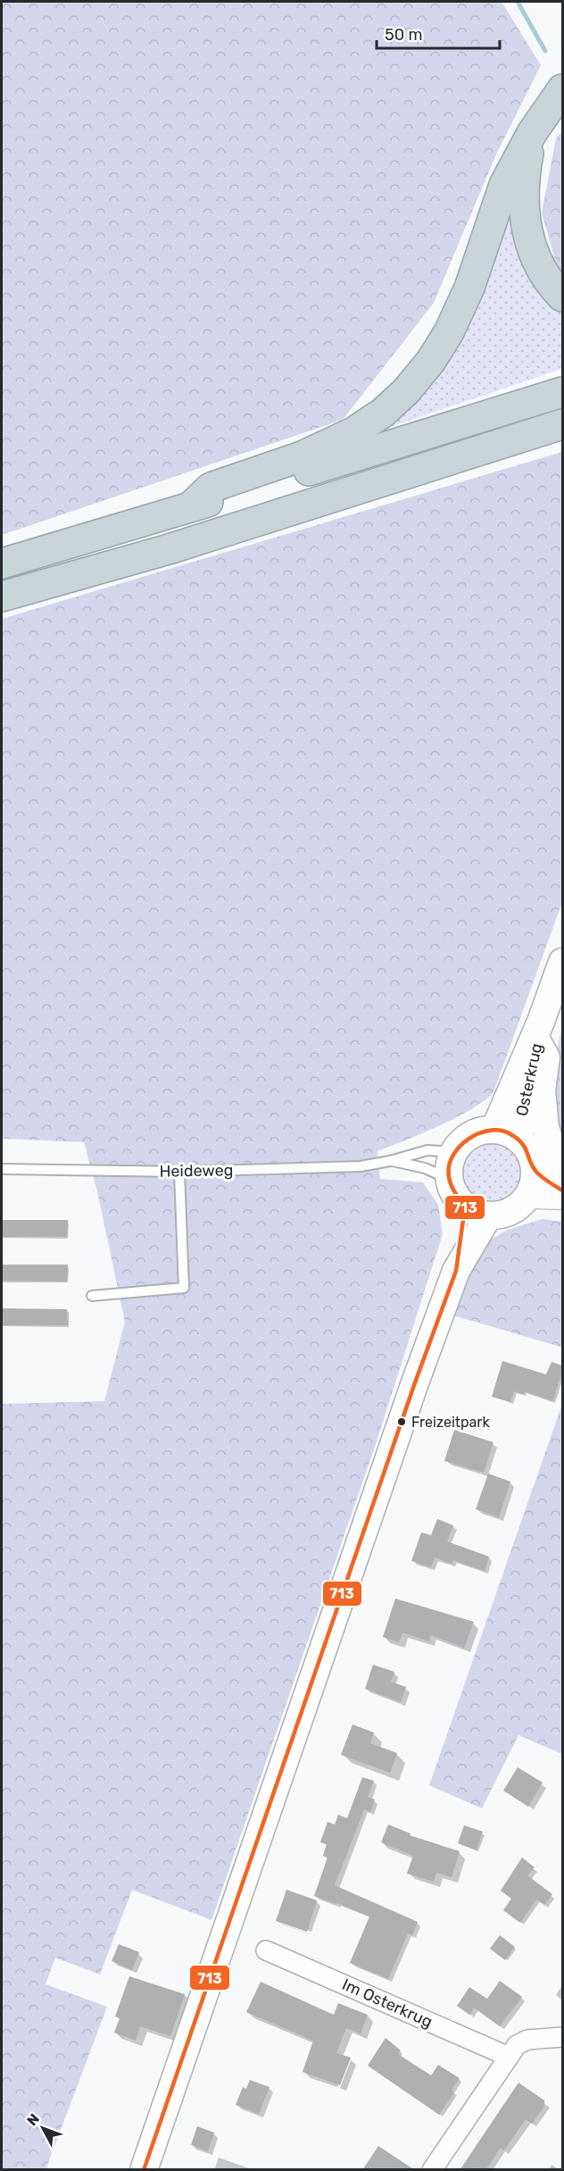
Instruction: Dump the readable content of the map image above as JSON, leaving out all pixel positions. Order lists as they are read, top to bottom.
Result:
{
  "streets": {
    "main road": ["Osterkrug"],
    "street": ["Im Osterkrug"],
    "lane": ["Heideweg"]
  },
  "crossings": [
    ["Osterkrug", "Heideweg"]
  ],
  "places": ["Freizeitpark"],
  "lines": ["transit line 713"],
  "scale_bar": "50 m",
  "north": "top left"
}
